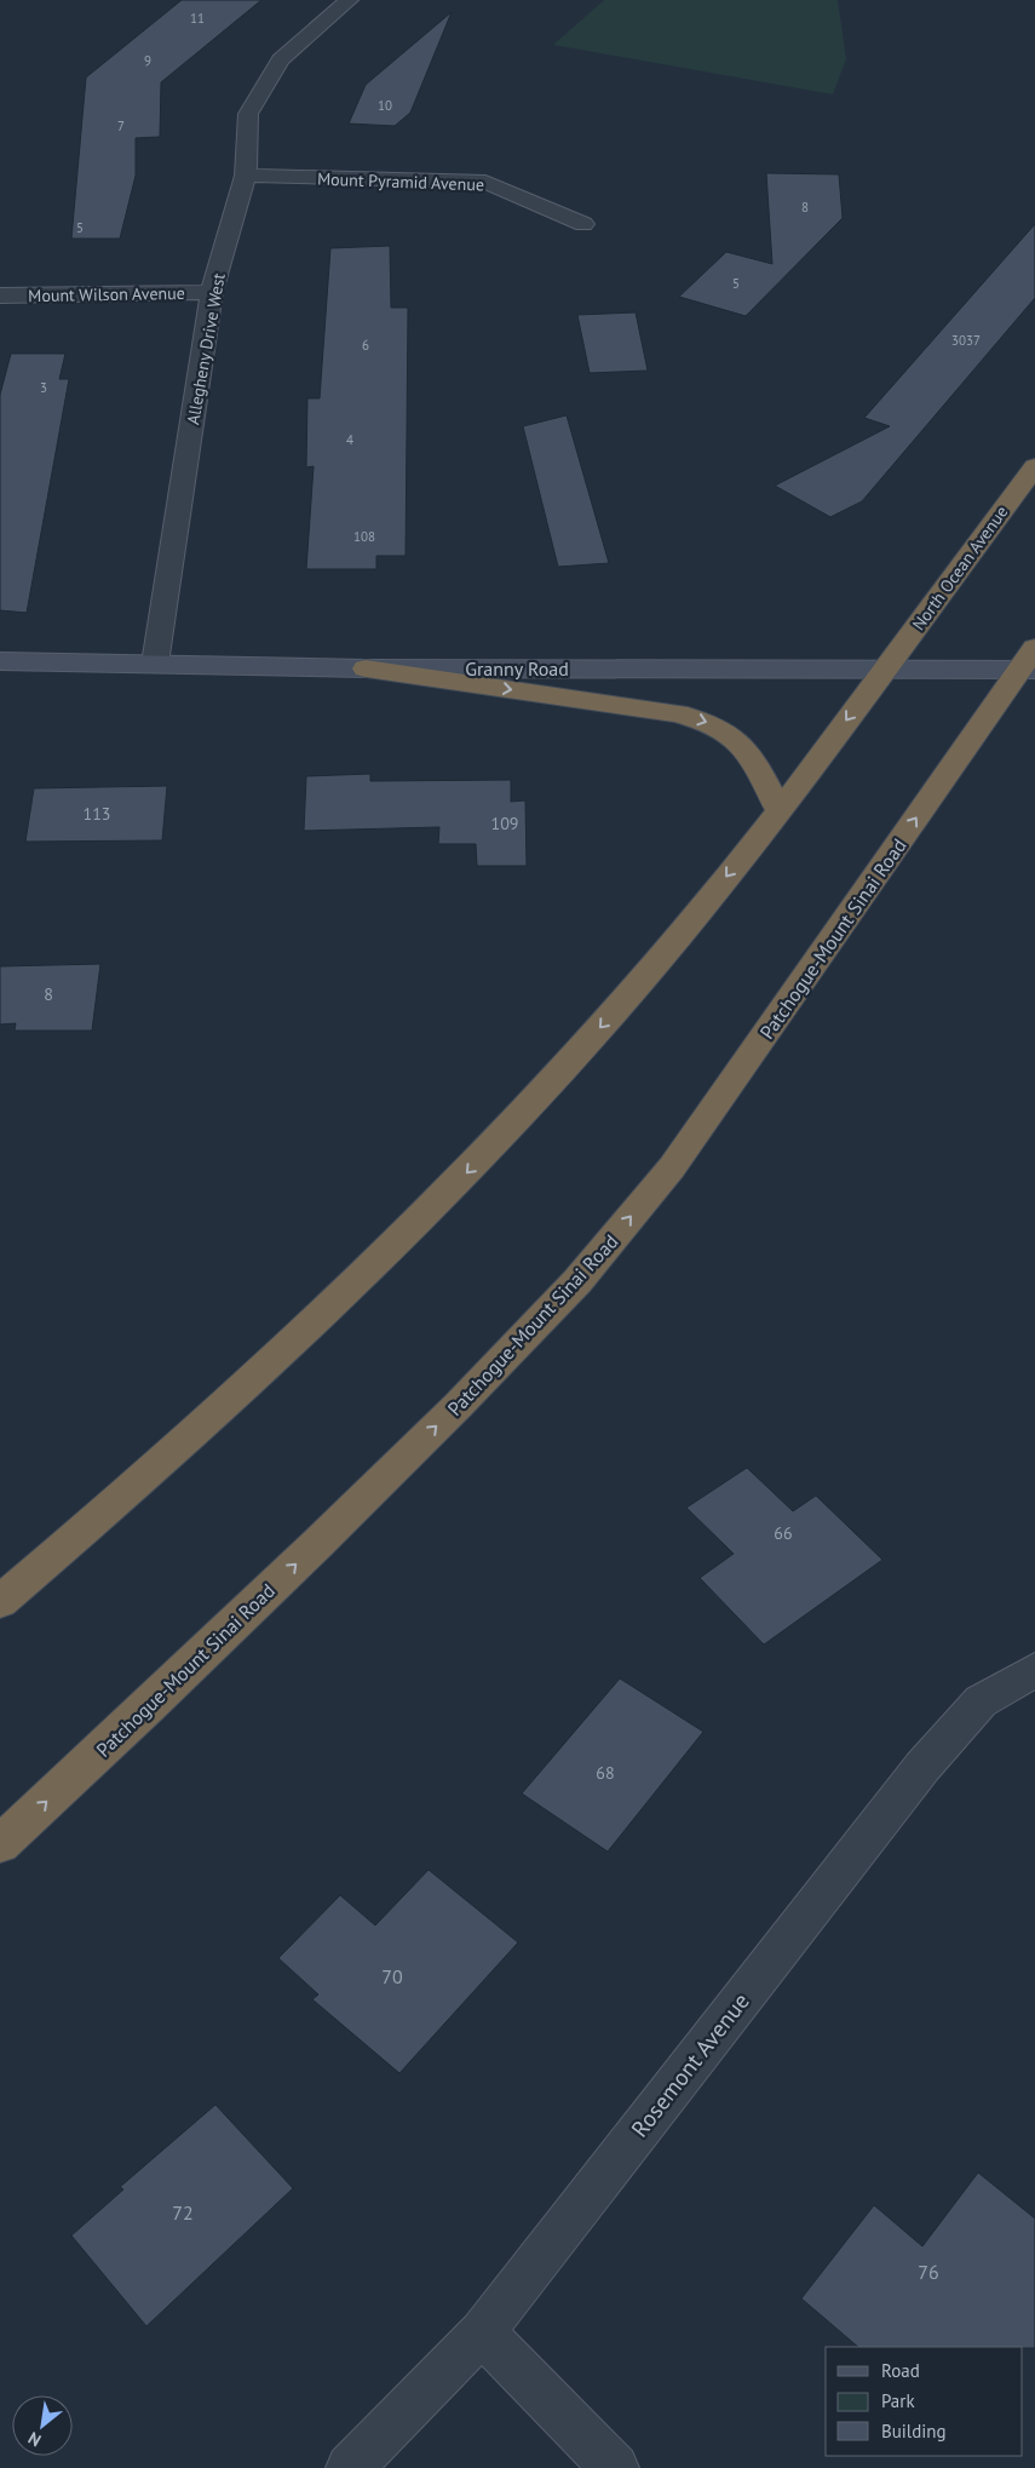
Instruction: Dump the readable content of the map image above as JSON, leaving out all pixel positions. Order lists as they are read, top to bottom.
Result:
{
  "streets": {
    "highway": ["North Ocean Avenue", "Patchogue-Mount Sinai Road"],
    "street": [
      "Mount Pyramid Avenue",
      "Mount Wilson Avenue",
      "Allegheny Drive West",
      "Granny Road",
      "Rosemont Avenue"
    ]
  },
  "crossings": [
    ["Mount Pyramid Avenue", "Allegheny Drive West"],
    ["Mount Wilson Avenue", "Allegheny Drive West"],
    ["Allegheny Drive West", "Granny Road"],
    ["North Ocean Avenue", "Granny Road"],
    ["Granny Road", "Patchogue-Mount Sinai Road"]
  ],
  "house_numbers": [
    "11",
    "9",
    "10",
    "7",
    "8",
    "5",
    "5",
    "3037",
    "6",
    "3",
    "4",
    "108",
    "113",
    "109",
    "8",
    "66",
    "68",
    "70",
    "72",
    "76"
  ],
  "legend": ["Road", "Park", "Building"],
  "north": "bottom left"
}
